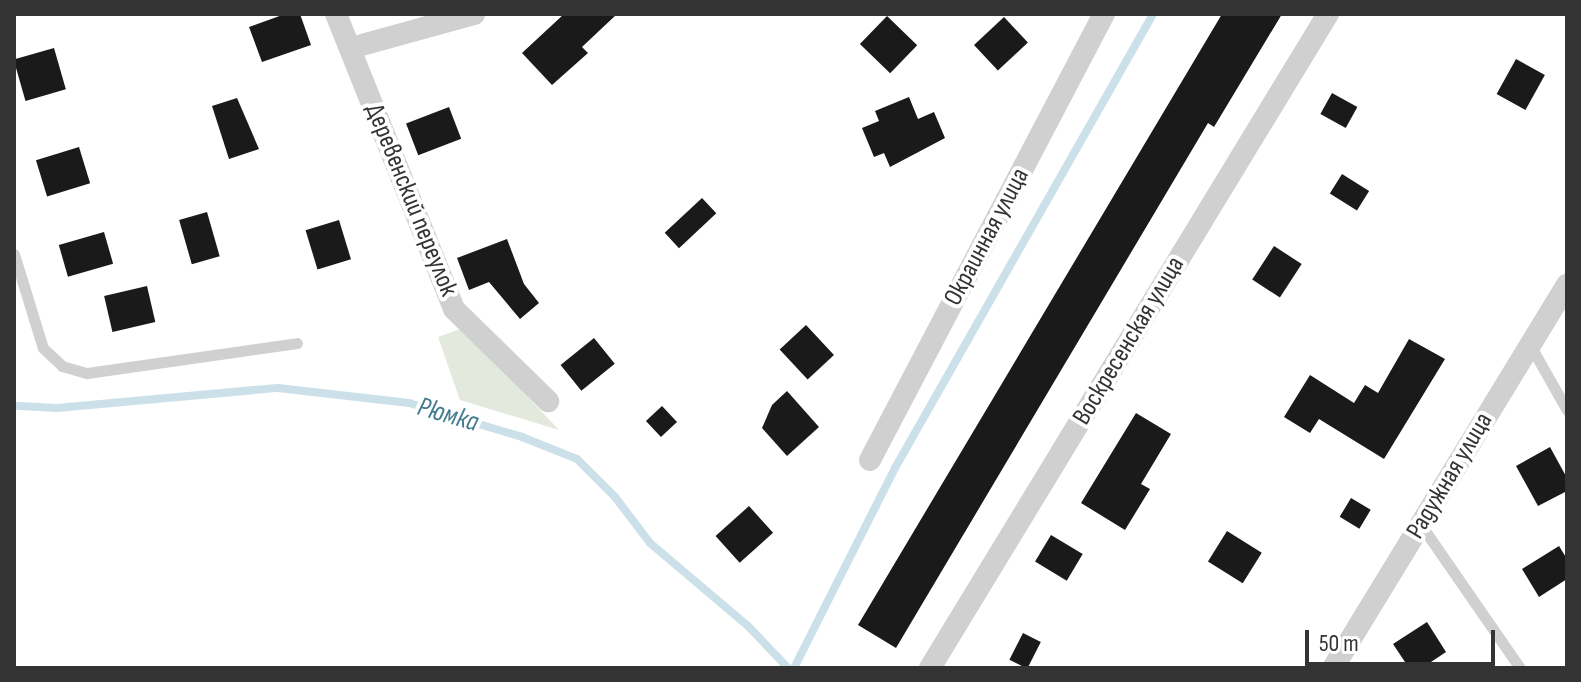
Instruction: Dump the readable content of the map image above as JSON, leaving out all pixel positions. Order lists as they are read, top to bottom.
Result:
{
  "streets": {
    "street": [
      "Деревенский переулок",
      "Окраинная улица",
      "Воскресенская улица",
      "Радужная улица"
    ]
  },
  "water": ["Рюмка"],
  "scale_bar": "50 m"
}
